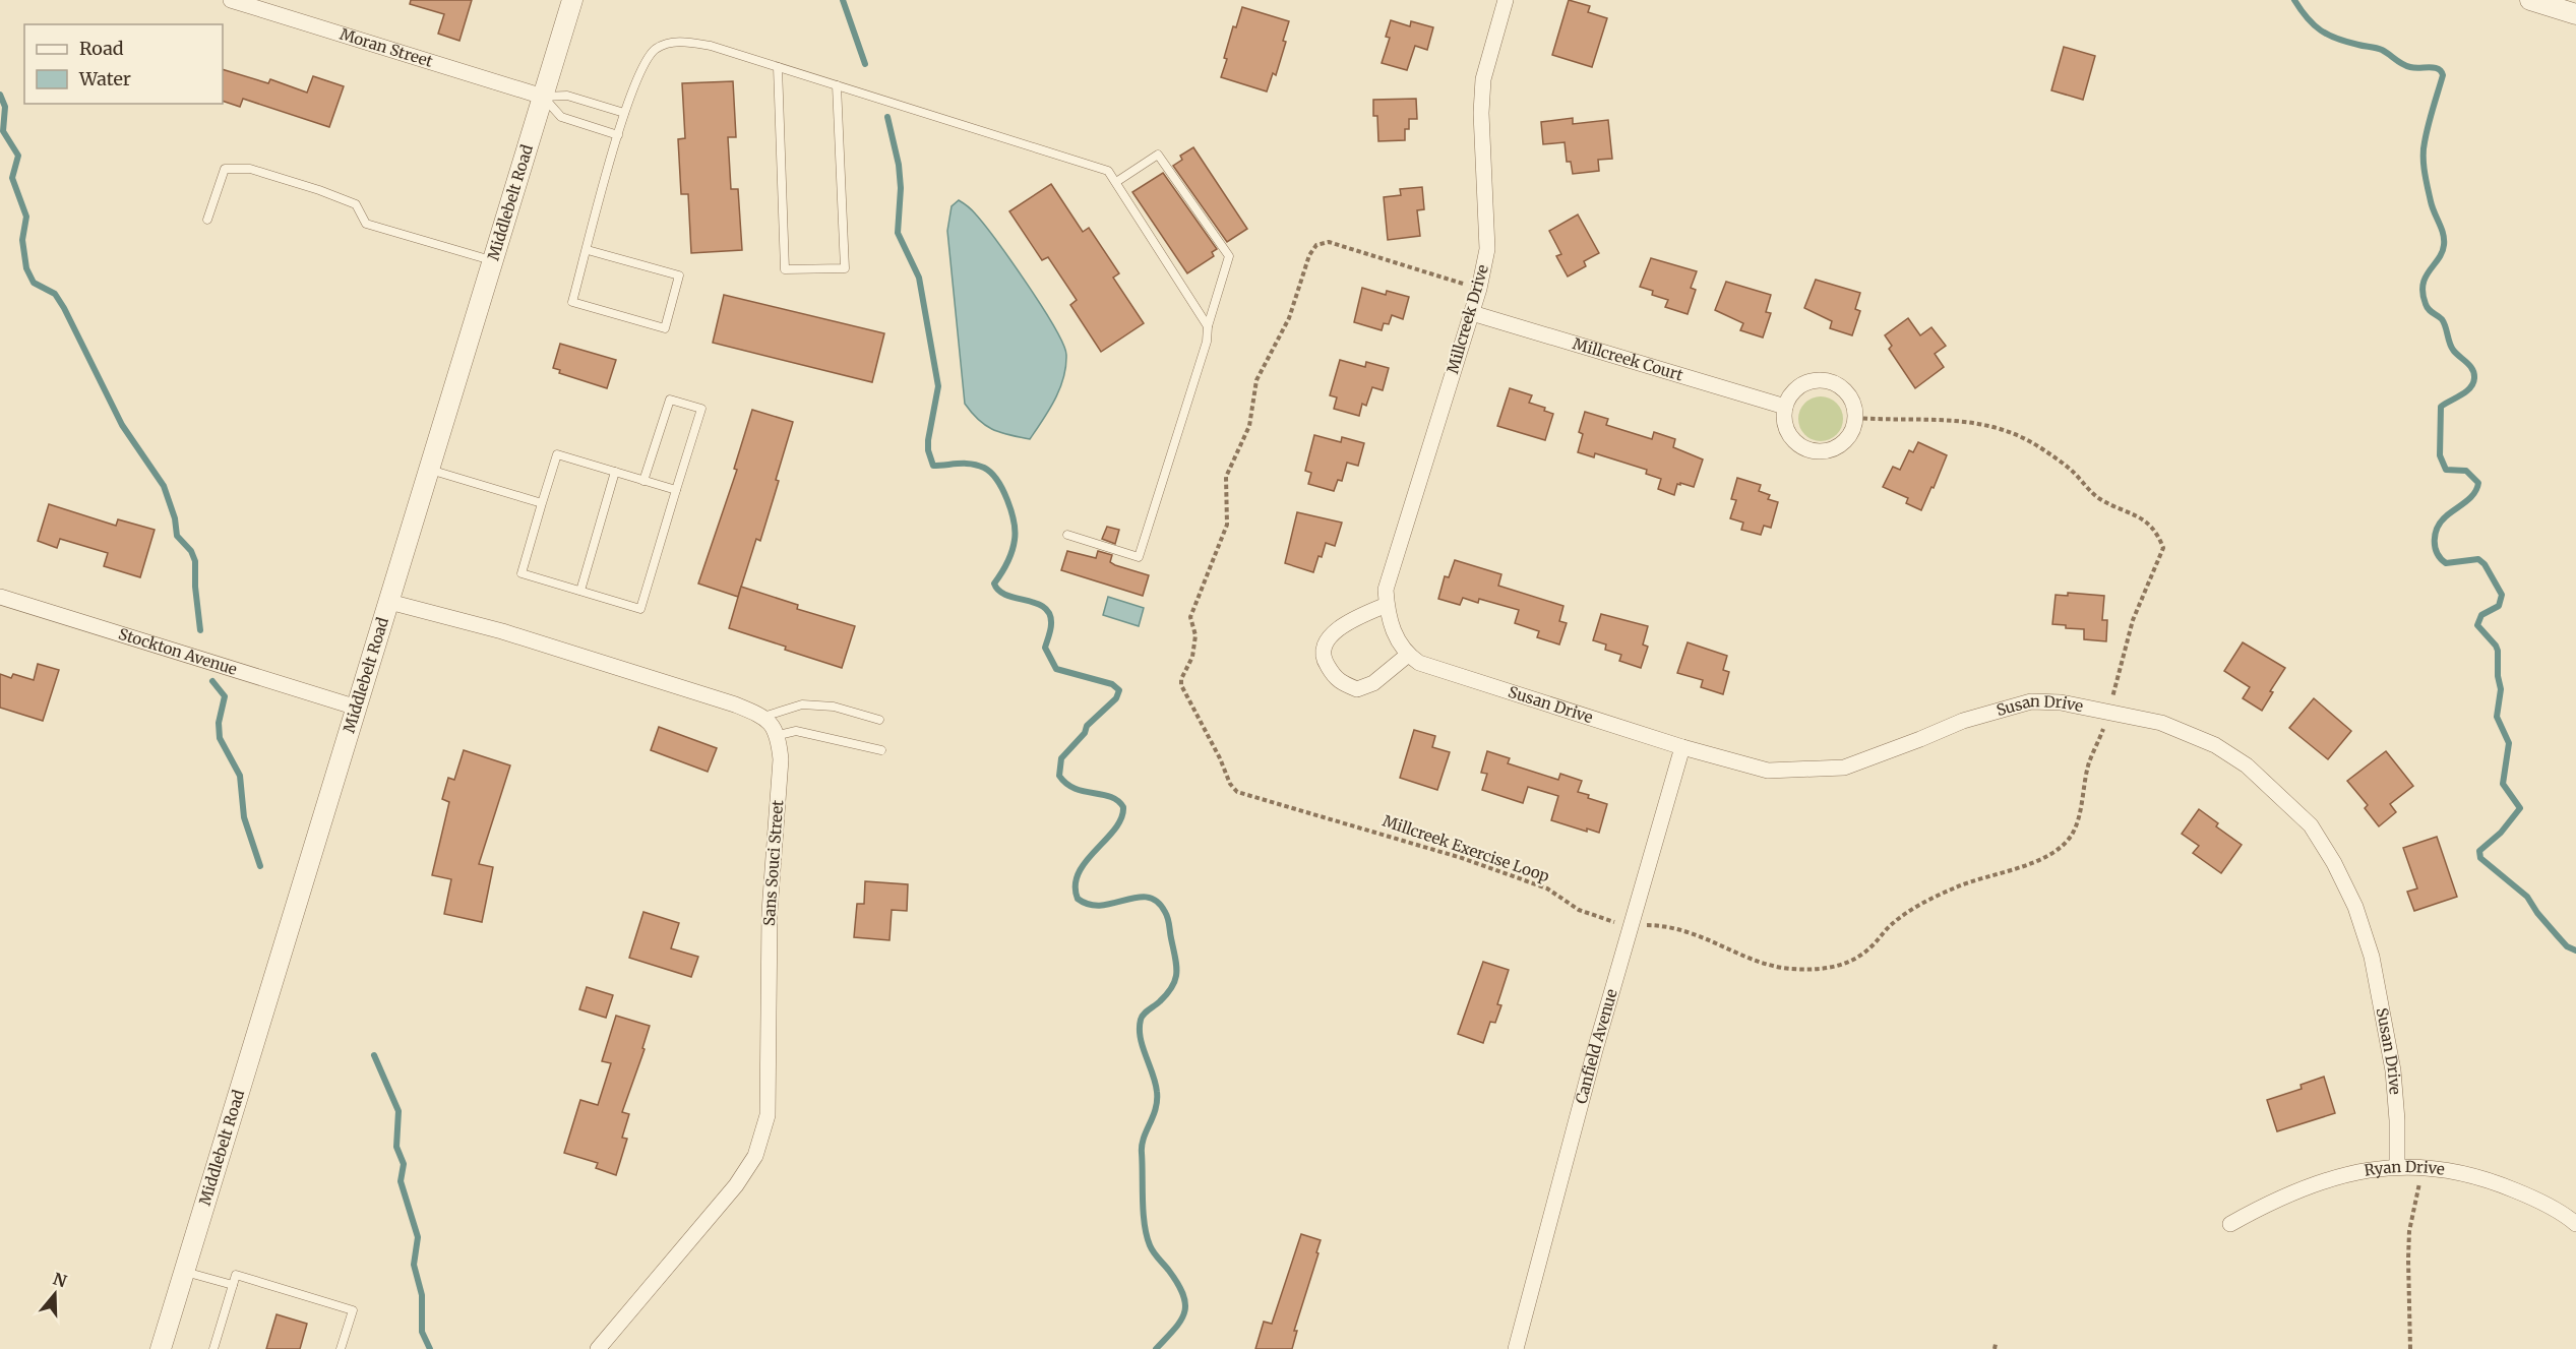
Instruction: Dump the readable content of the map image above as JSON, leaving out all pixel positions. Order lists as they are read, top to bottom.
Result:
{
  "streets": {
    "street": [
      "Moran Street",
      "Middlebelt Road",
      "Millcreek Drive",
      "Millcreek Court",
      "Stockton Avenue",
      "Susan Drive",
      "Sans Souci Street",
      "Canfield Avenue",
      "Ryan Drive"
    ],
    "path": ["Millcreek Exercise Loop"]
  },
  "crossings": [
    ["Moran Street", "Middlebelt Road"],
    ["Middlebelt Road", "Stockton Avenue"],
    ["Millcreek Drive", "Millcreek Court"],
    ["Millcreek Drive", "Susan Drive"],
    ["Millcreek Drive", "Millcreek Exercise Loop"],
    ["Millcreek Court", "Millcreek Exercise Loop"],
    ["Susan Drive", "Millcreek Exercise Loop"],
    ["Susan Drive", "Canfield Avenue"],
    ["Susan Drive", "Ryan Drive"],
    ["Millcreek Exercise Loop", "Canfield Avenue"]
  ],
  "legend": ["Road", "Water"],
  "north": "top"
}
